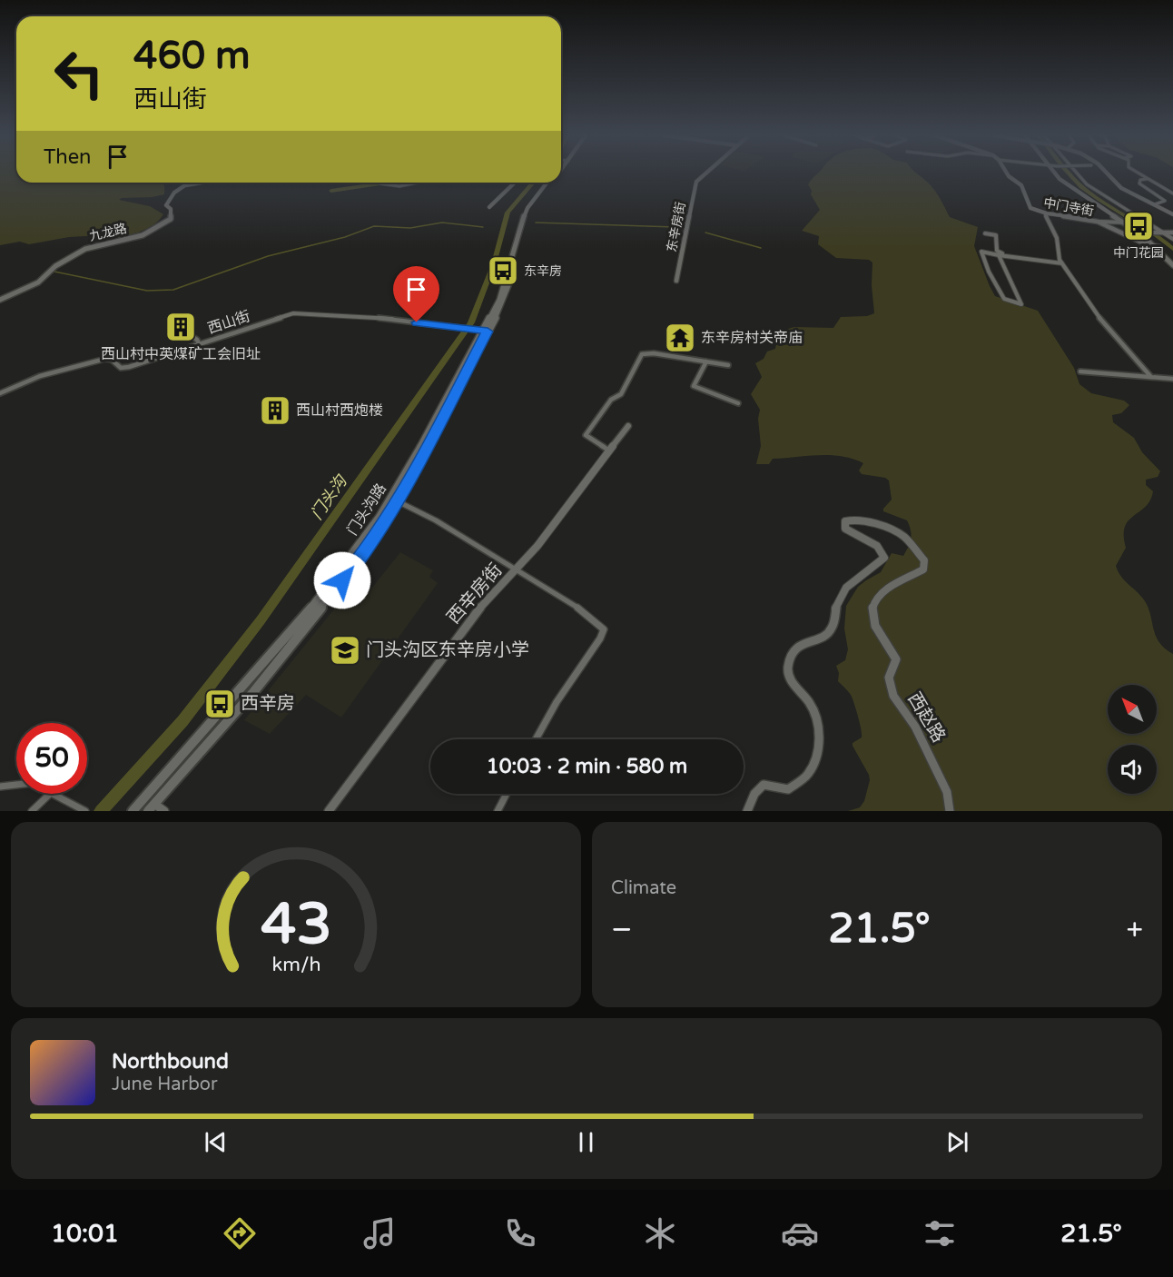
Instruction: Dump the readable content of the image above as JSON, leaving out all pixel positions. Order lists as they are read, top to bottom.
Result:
{
  "streets": {
    "main road": ["九龙路", "门头沟路"],
    "street": [
      "中门寺街",
      "东辛房街",
      "西山街",
      "西辛房街",
      "西赵路"
    ]
  },
  "crossings": [
    ["西山街", "门头沟路"]
  ],
  "water": ["门头沟"],
  "places": {
    "bus stop": ["中门花园", "东辛房", "西辛房"],
    "building": ["西山村中英煤矿工会旧址", "西山村西炮楼"],
    "temple": ["东辛房村关帝庙"],
    "school or university": ["门头沟区东辛房小学"]
  },
  "north": "top left",
  "page": {
    "turn": ["460 m", "西山街"],
    "then": "Then",
    "limit": "50",
    "trip": "10:03 · 2 min · 580 m",
    "tile": "Climate",
    "heat": ["−", "21.5°", "+"],
    "song": ["Northbound", "June Harbor"],
    "tabs": ["10:01", "21.5°"],
    "gauge": ["43", "km/h"]
  }
}
